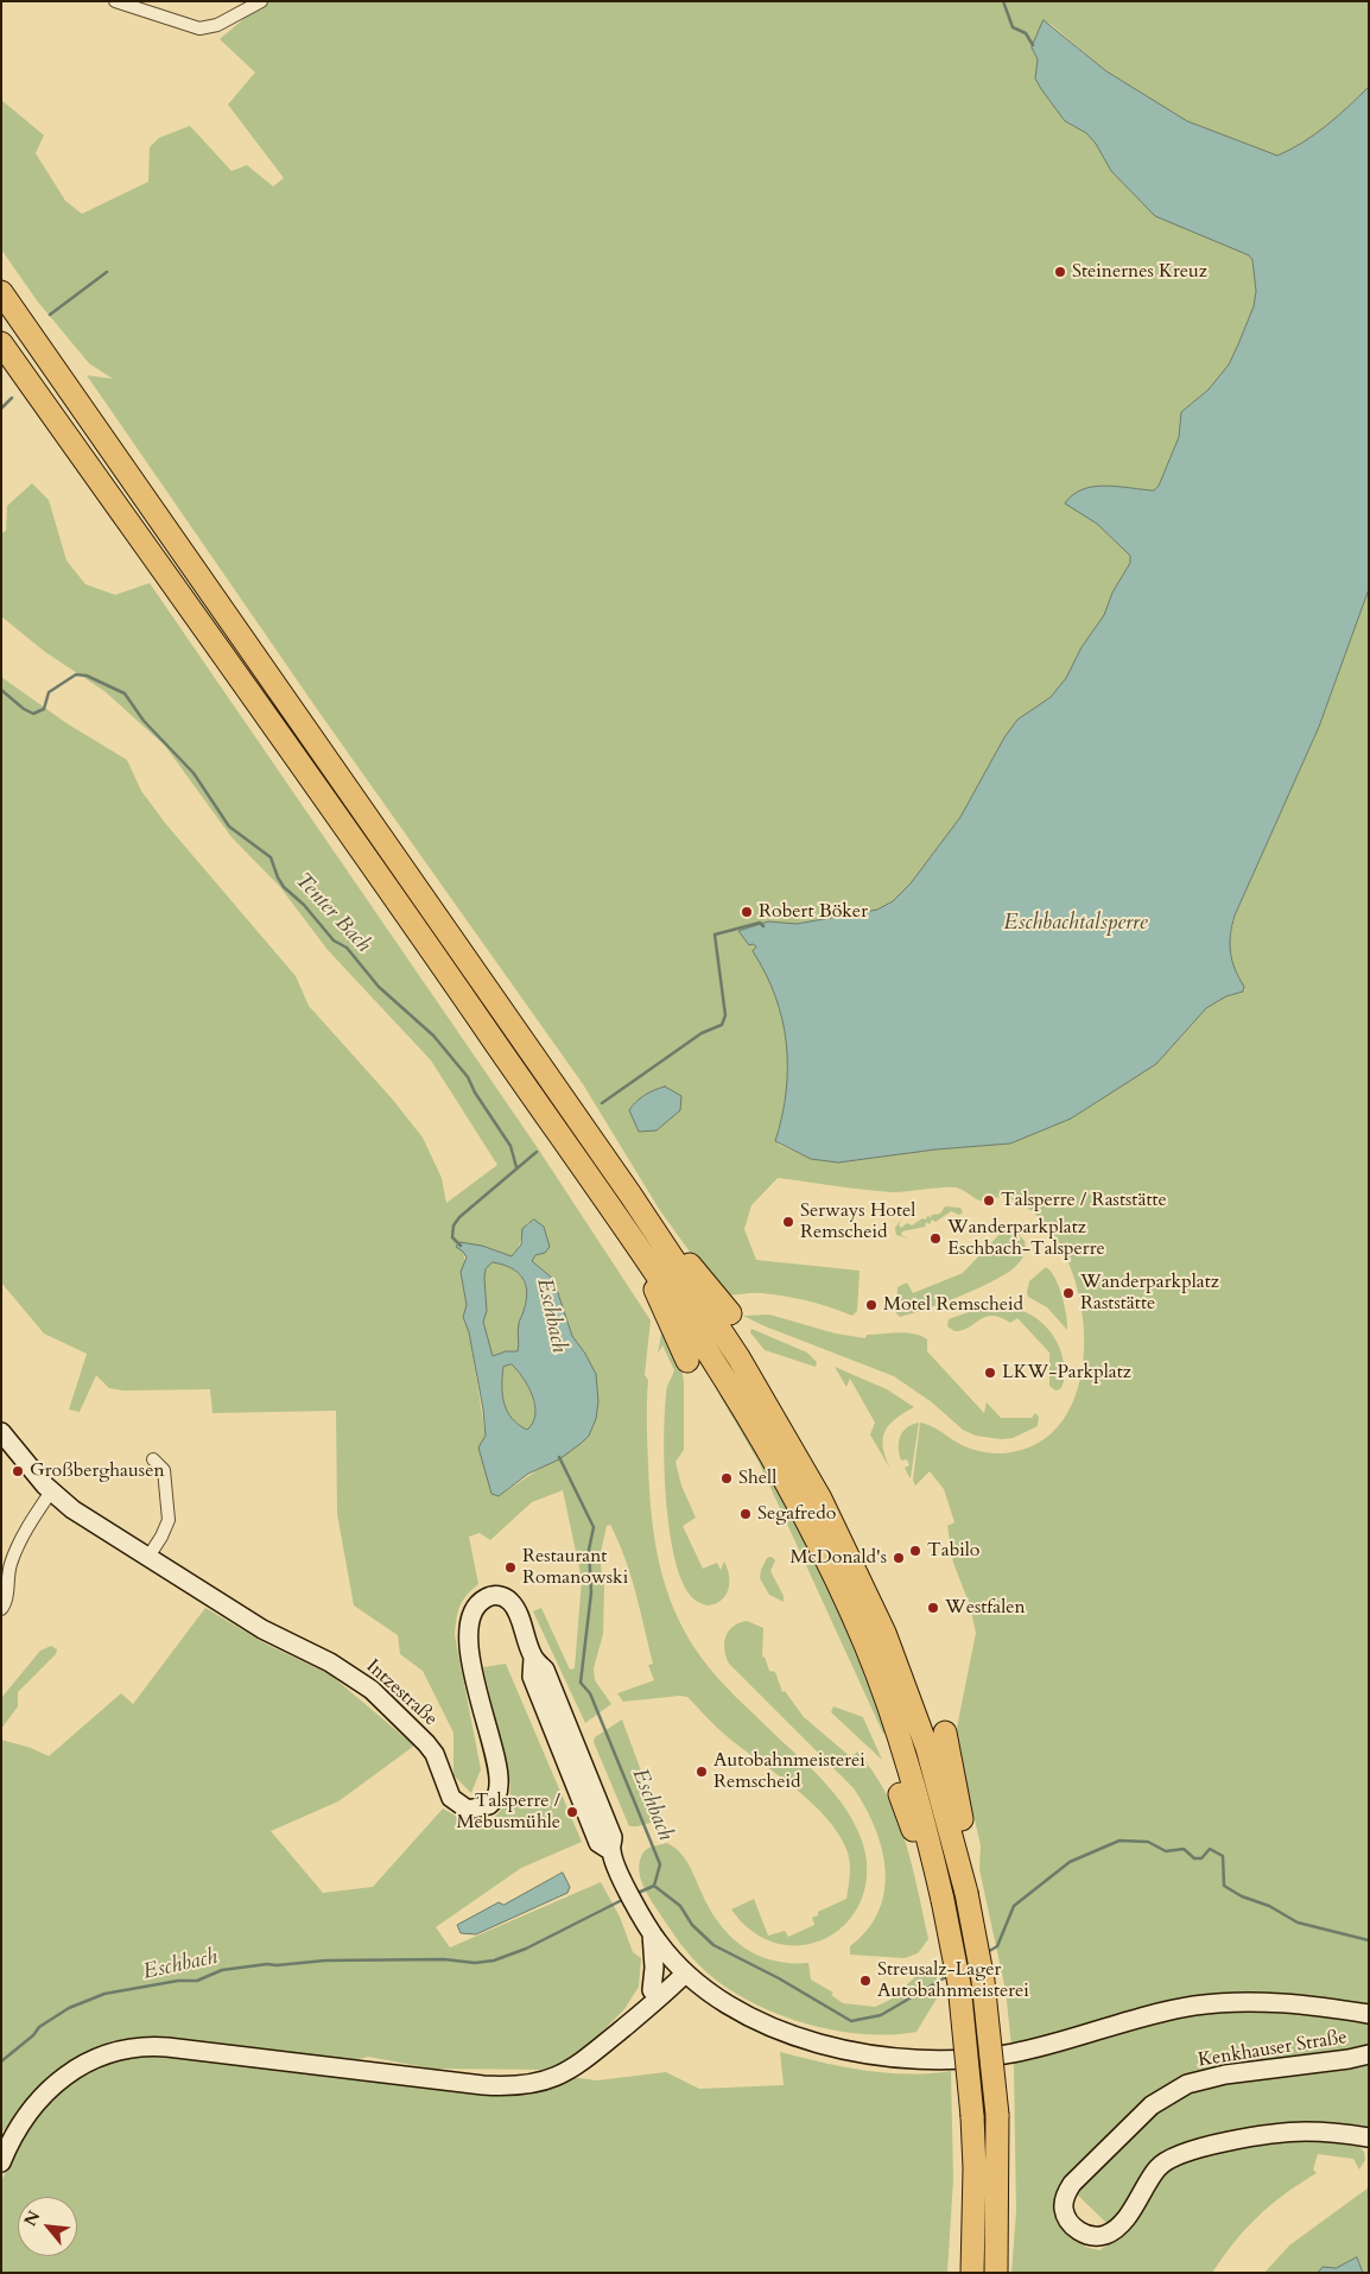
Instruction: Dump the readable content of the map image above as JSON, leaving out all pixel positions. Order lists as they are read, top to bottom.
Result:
{
  "streets": {
    "main road": ["Intzestraße", "Kenkhauser Straße"]
  },
  "water": ["Tenter Bach", "Eschbachtalsperre", "Eschbach"],
  "places": [
    "Steinernes Kreuz",
    "Robert Böker",
    "Talsperre / Raststätte",
    "Serways Hotel Remscheid",
    "Wanderparkplatz Eschbach-Talsperre",
    "Wanderparkplatz Raststätte",
    "Motel Remscheid",
    "LKW-Parkplatz",
    "Großberghausen",
    "Shell",
    "Segafredo",
    "Tabilo",
    "McDonald's",
    "Restaurant Romanowski",
    "Westfalen",
    "Autobahnmeisterei Remscheid",
    "Talsperre / Mebusmühle",
    "Streusalz-Lager Autobahnmeisterei"
  ],
  "north": "top left"
}
